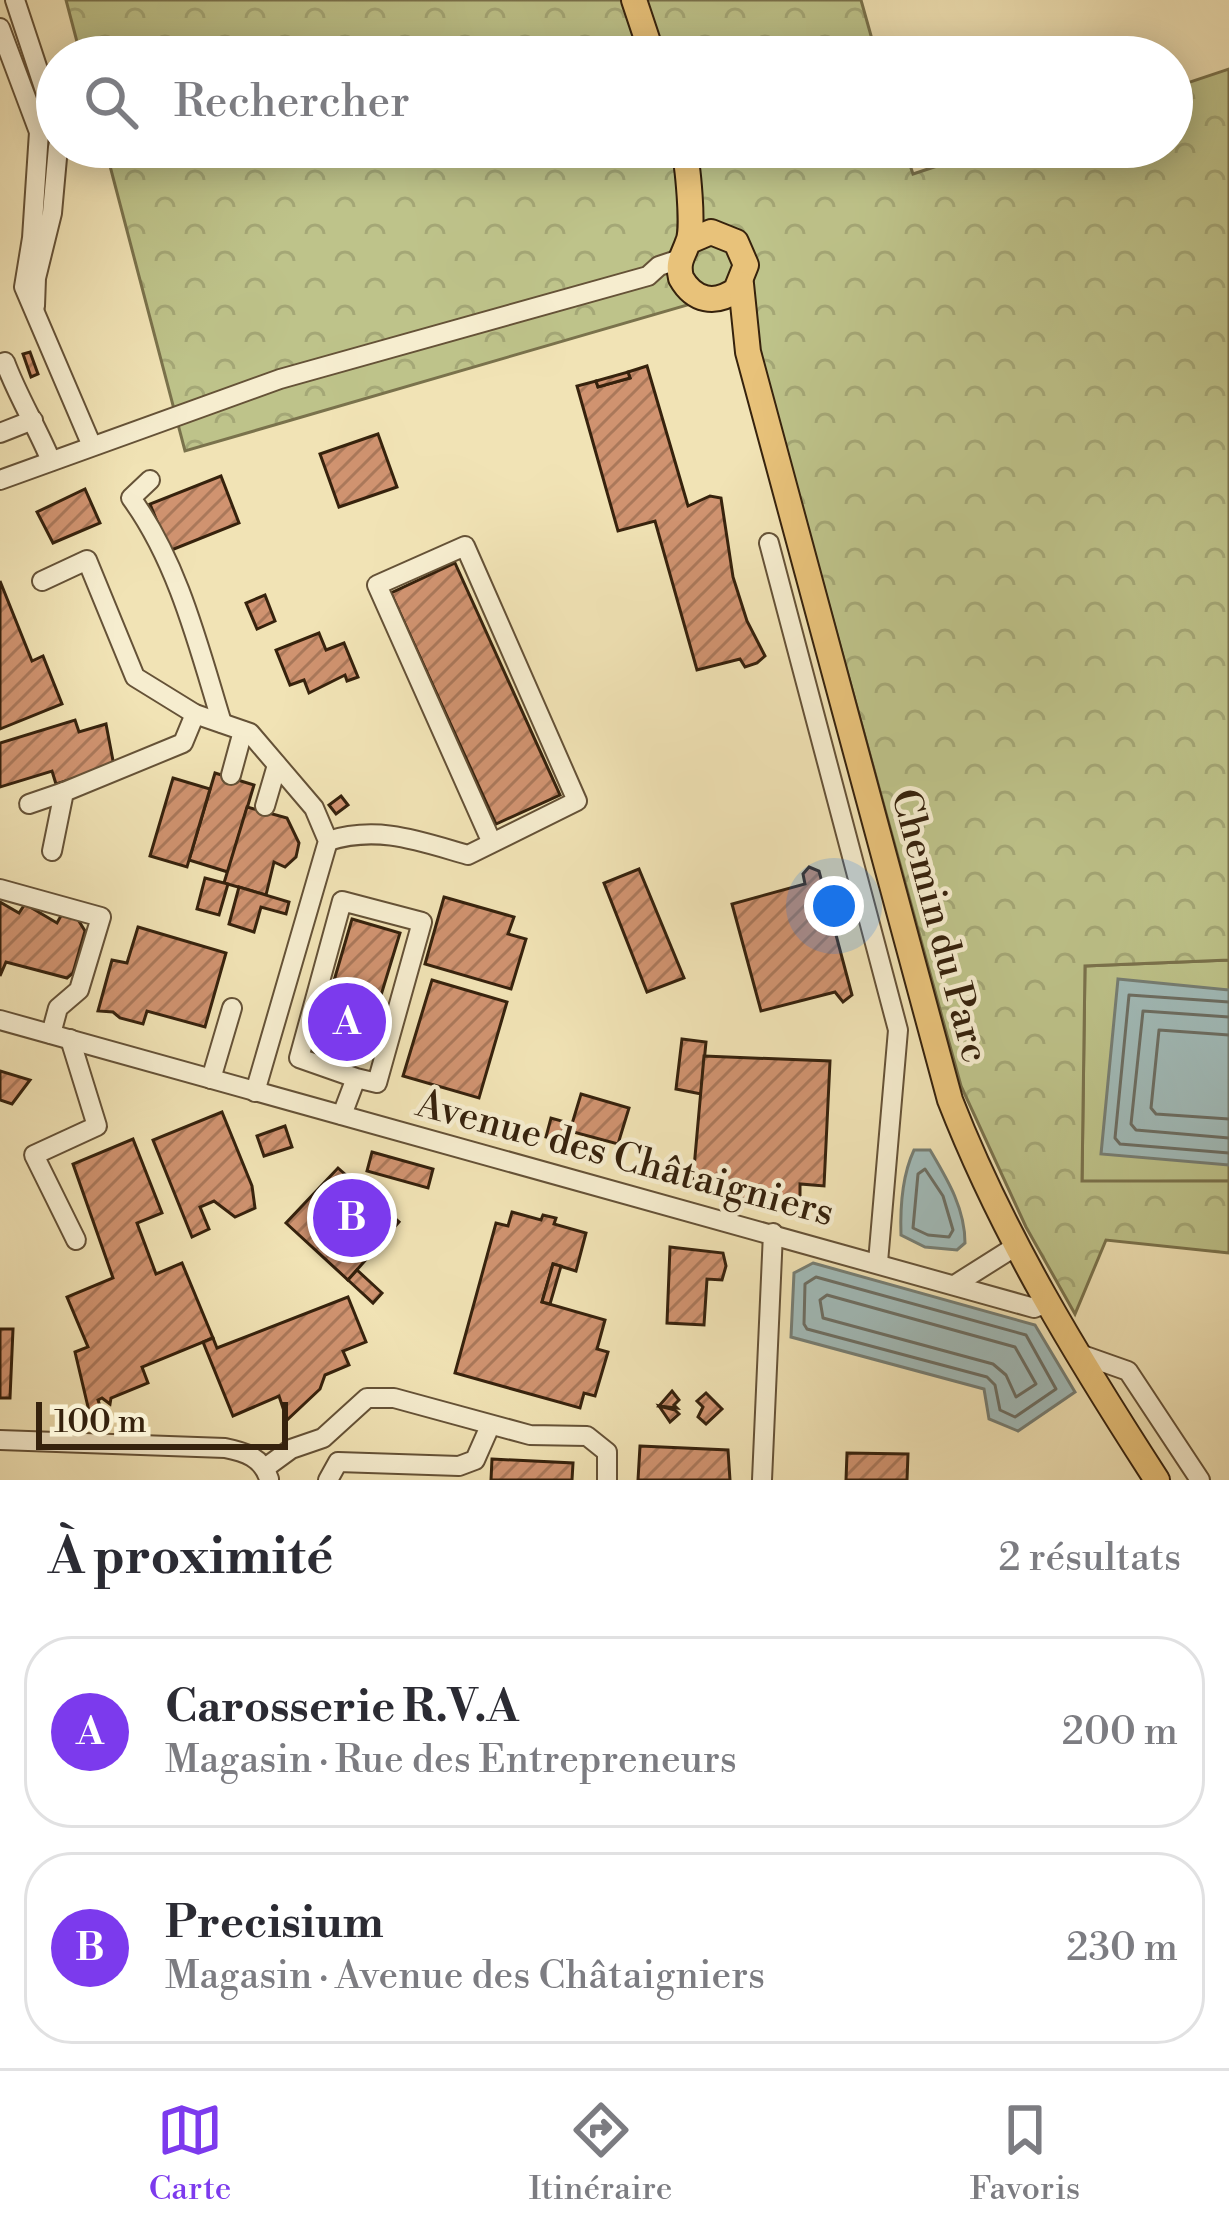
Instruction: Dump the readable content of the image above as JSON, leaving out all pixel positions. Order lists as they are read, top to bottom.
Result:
{
  "streets": {
    "main road": ["Chemin du Parc"],
    "street": ["Avenue des Châtaigniers"]
  },
  "crossings": [
    ["Chemin du Parc", "Avenue des Châtaigniers"]
  ],
  "scale_bar": "100 m",
  "page": {
    "search": "Rechercher",
    "pins": ["A", "B"],
    "scale": "100 m",
    "heading": ["À proximité", "2 résultats"],
    "list": [
      {
        "mark": "A",
        "name": "Carosserie R.V.A",
        "note": "Magasin · Rue des Entrepreneurs",
        "value": "200 m"
      },
      {
        "mark": "B",
        "name": "Precisium",
        "note": "Magasin · Avenue des Châtaigniers",
        "value": "230 m"
      }
    ],
    "nav": ["Carte", "Itinéraire", "Favoris"]
  }
}
